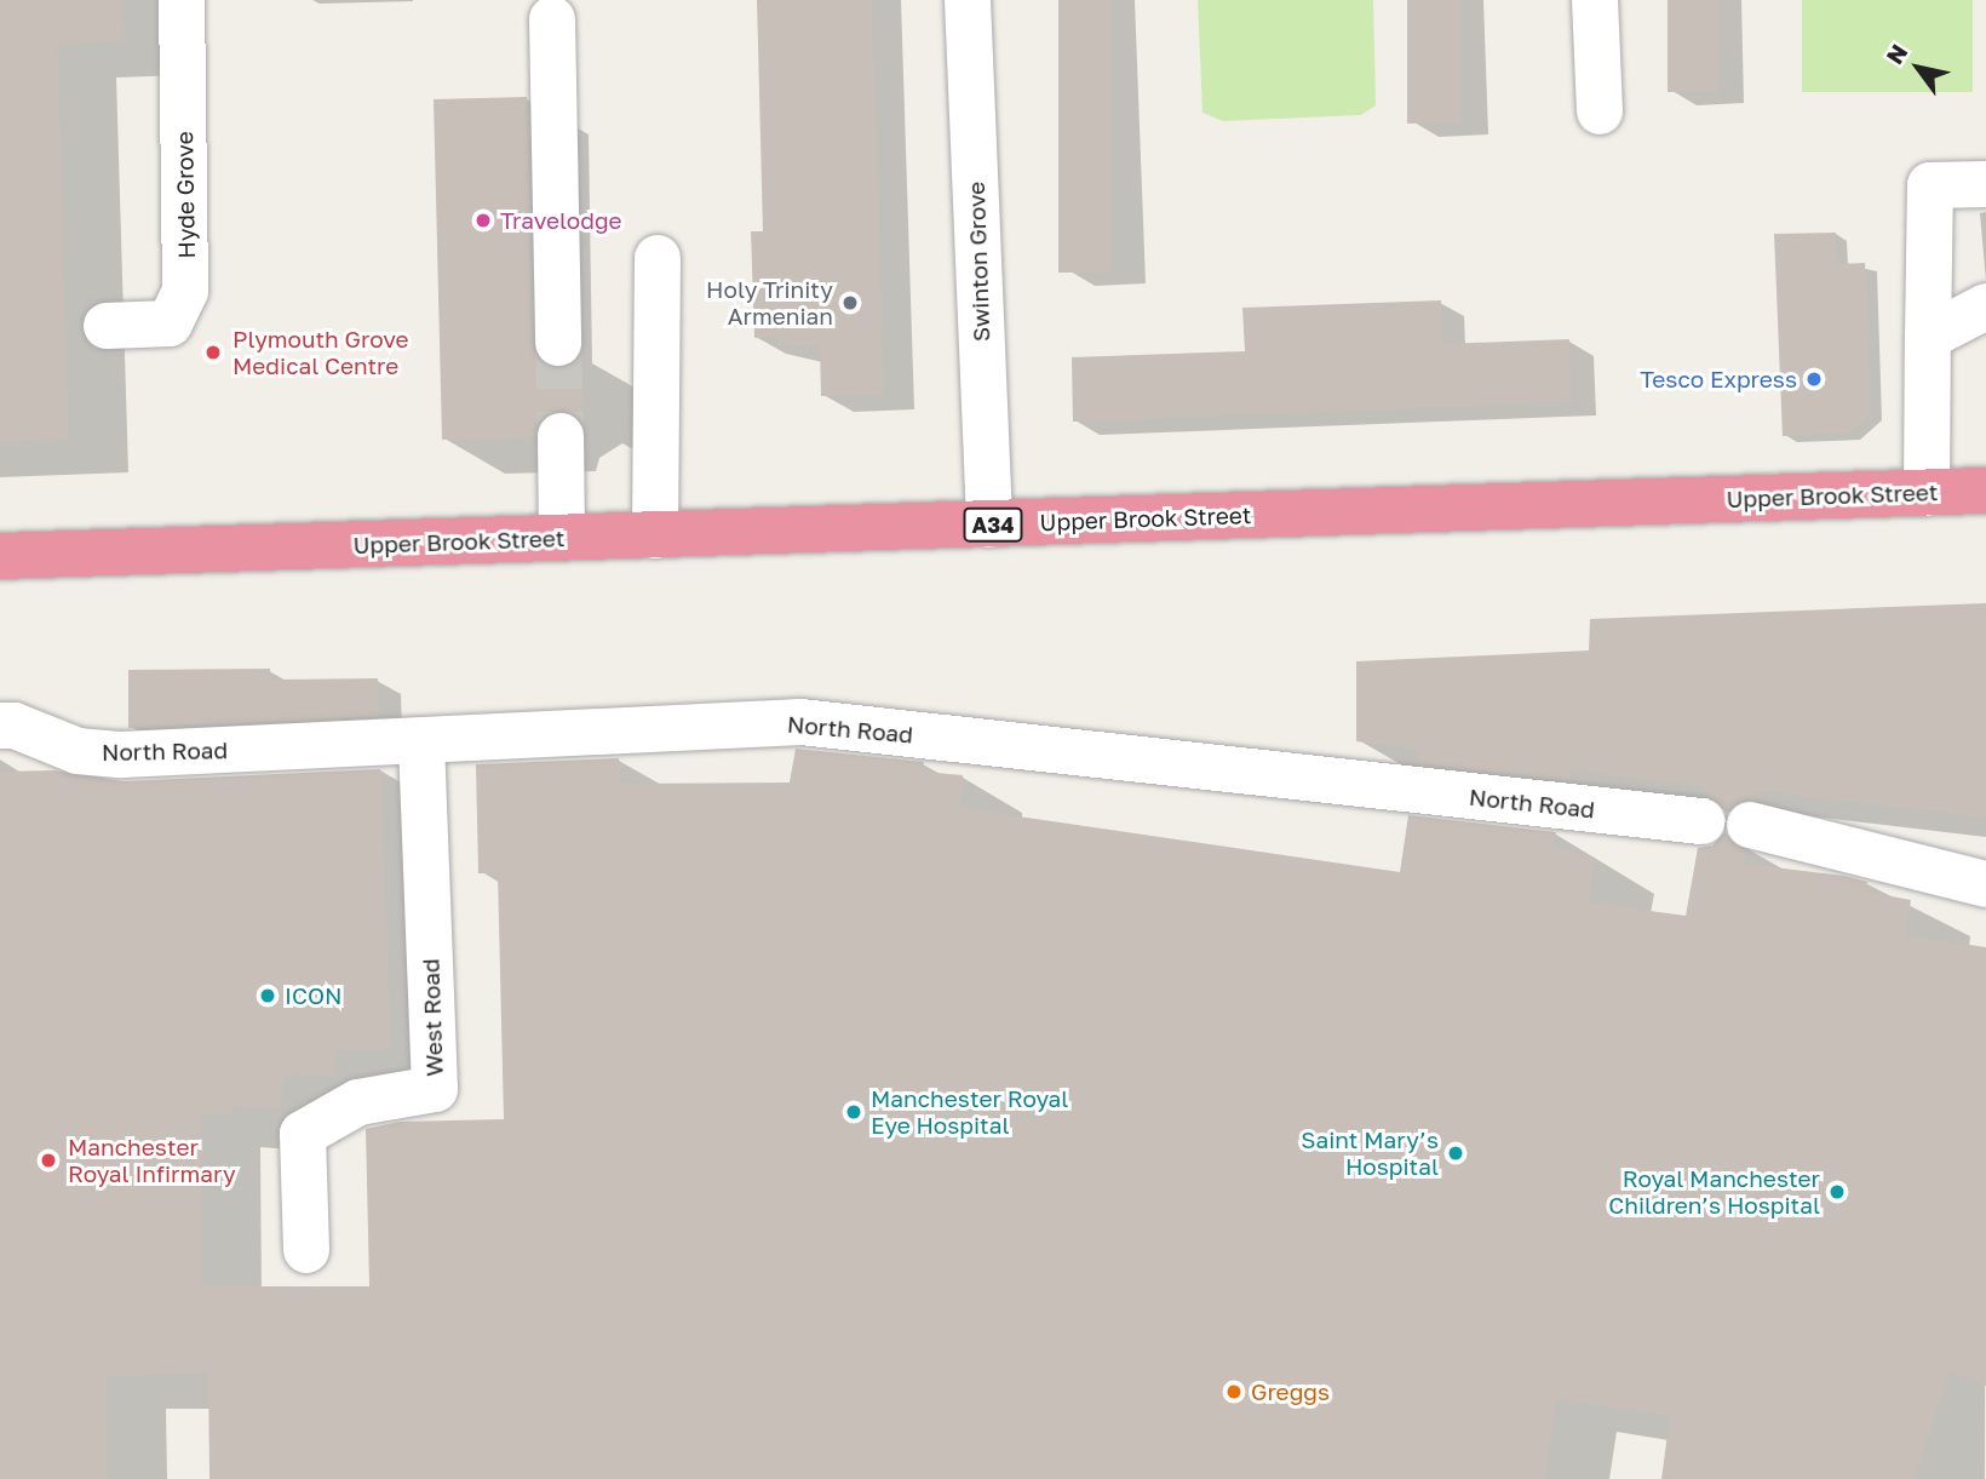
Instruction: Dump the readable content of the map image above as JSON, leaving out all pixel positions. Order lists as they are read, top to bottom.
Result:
{
  "streets": {
    "highway": ["Upper Brook Street", "A34"],
    "street": [
      "Hyde Grove",
      "Swinton Grove",
      "North Road",
      "West Road"
    ]
  },
  "crossings": [
    ["Swinton Grove", "Upper Brook Street"],
    ["North Road", "West Road"]
  ],
  "places": [
    "Travelodge",
    "Holy Trinity Armenian",
    "Plymouth Grove Medical Centre",
    "Tesco Express",
    "ICON",
    "Manchester Royal Eye Hospital",
    "Saint Mary’s Hospital",
    "Manchester Royal Infirmary",
    "Royal Manchester Children’s Hospital",
    "Greggs"
  ],
  "north": "top left"
}
